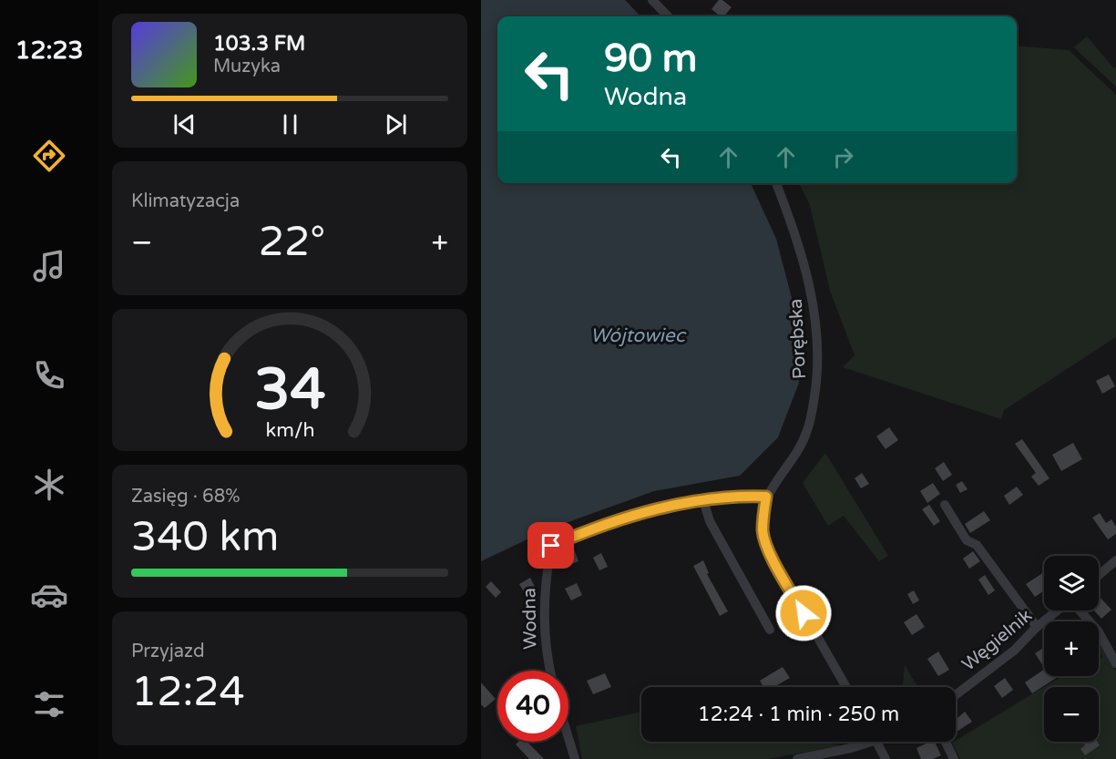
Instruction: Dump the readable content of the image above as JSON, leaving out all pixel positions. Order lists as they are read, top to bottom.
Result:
{
  "streets": {
    "street": ["Porębska", "Wodna", "Węgielnik"]
  },
  "crossings": [
    ["Porębska", "Wodna"]
  ],
  "water": ["Wójtowiec"],
  "page": {
    "tabs": "12:23",
    "turn": ["90 m", "Wodna"],
    "song": ["103.3 FM", "Muzyka"],
    "tile": [
      "Klimatyzacja",
      ["Zasięg · 68%", "340 km"],
      ["Przyjazd", "12:24"]
    ],
    "heat": ["−", "22°", "+"],
    "map_buttons": ["+", "−"],
    "limit": "40",
    "trip": "12:24 · 1 min · 250 m",
    "gauge": ["34", "km/h"]
  }
}
